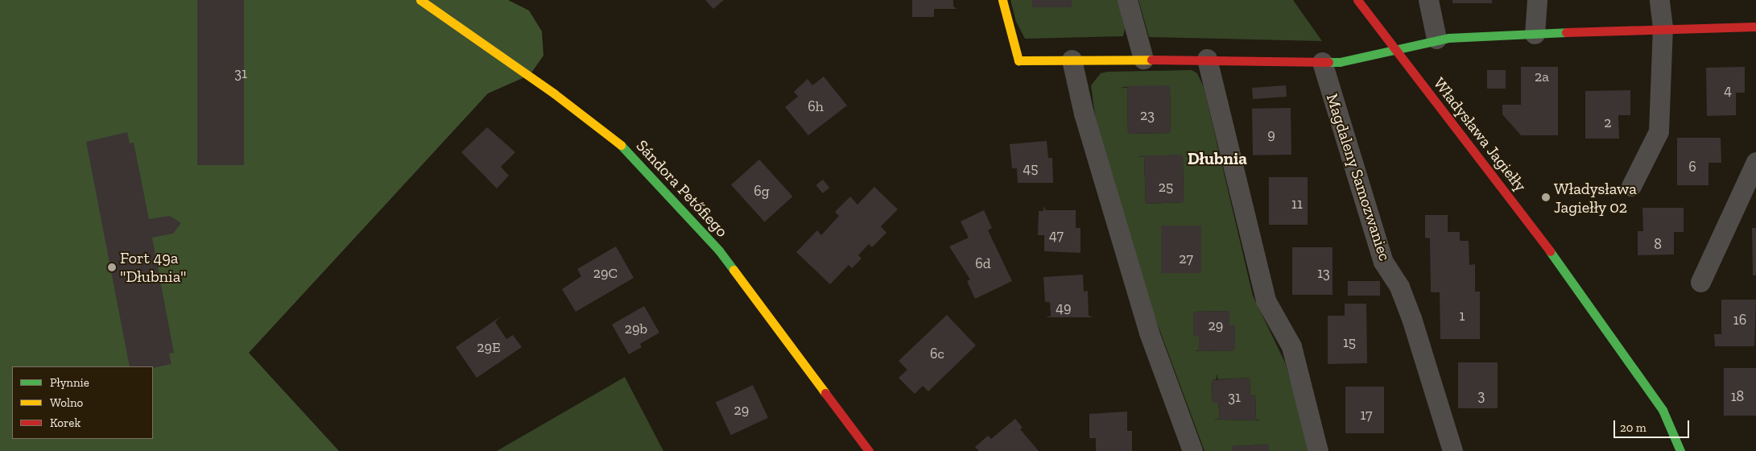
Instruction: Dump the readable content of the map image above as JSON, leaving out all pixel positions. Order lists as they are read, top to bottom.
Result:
{
  "streets": {
    "street": ["Władysława Jagiełły", "Magdaleny Samozwaniec", "Sándora Petőfiego"]
  },
  "districts": ["Dłubnia"],
  "places": ["Władysława Jagiełły 02", "Fort 49a \"Dłubnia\""],
  "house_numbers": [
    "31",
    "2a",
    "4",
    "6h",
    "23",
    "2",
    "9",
    "6",
    "45",
    "25",
    "6g",
    "11",
    "47",
    "8",
    "27",
    "6d",
    "29C",
    "13",
    "49",
    "1",
    "16",
    "29",
    "29b",
    "15",
    "29E",
    "6c",
    "3",
    "18",
    "31",
    "29",
    "17"
  ],
  "legend": ["Płynnie", "Wolno", "Korek"],
  "scale_bar": "20 m"
}
